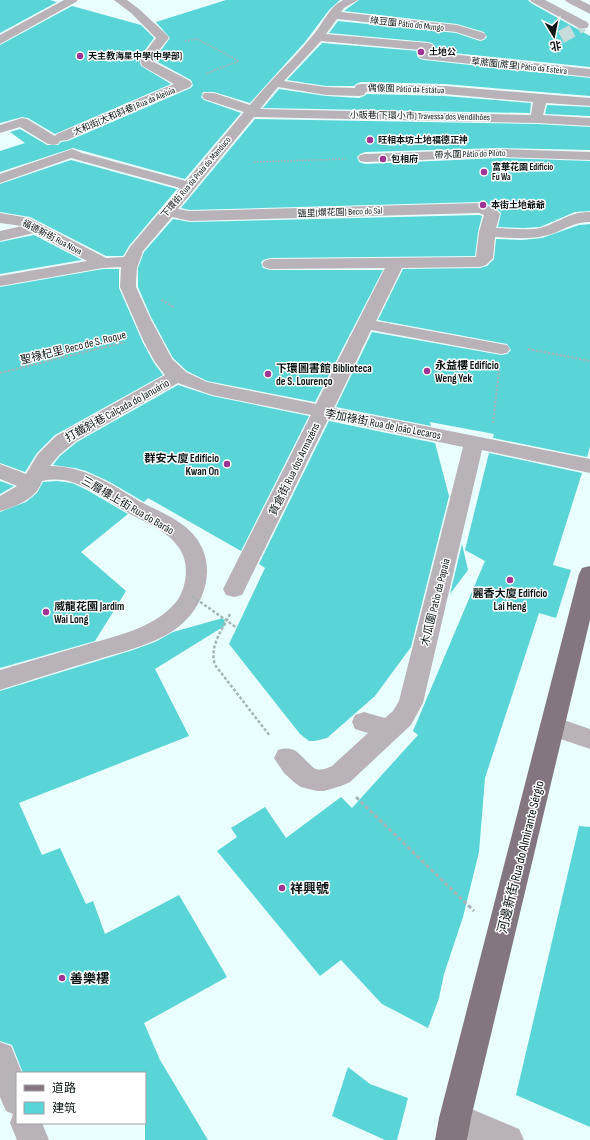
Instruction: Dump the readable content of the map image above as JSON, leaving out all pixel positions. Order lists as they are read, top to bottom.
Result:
{
  "streets": {
    "main road": ["河邊新街 Rua do Almirante Sérgio"],
    "street": [
      "綠豆圍 Pátio do Mungo",
      "草蓆圍(蓆里) Pátio da Esteira",
      "偶像圍 Pátio da Estátua",
      "大和街(大和斜巷) Rua da Aleluia",
      "小販巷(下環小市) Travessa dos Vendilhões",
      "帶水圍 Pátio do Piloto",
      "下環街 Rua da Praia do Manduco",
      "鹽里(爛花園) Beco do Sal",
      "福德新街 Rua Nova",
      "打鐵斜巷 Calçada do Januário",
      "李加祿街 Rua de João Lecaros",
      "貨倉街 Rua dos Armazéns",
      "三層樓上街 Rua do Barão",
      "木瓜圍 Patio da Papaia"
    ],
    "path": ["聖祿杞里 Beco de S. Roque"]
  },
  "crossings": [
    ["綠豆圍 Pátio do Mungo", "下環街 Rua da Praia do Manduco"],
    ["草蓆圍(蓆里) Pátio da Esteira", "下環街 Rua da Praia do Manduco"],
    ["偶像圍 Pátio da Estátua", "下環街 Rua da Praia do Manduco"],
    ["小販巷(下環小市) Travessa dos Vendilhões", "下環街 Rua da Praia do Manduco"],
    ["下環街 Rua da Praia do Manduco", "鹽里(爛花園) Beco do Sal"],
    ["下環街 Rua da Praia do Manduco", "聖祿杞里 Beco de S. Roque"],
    ["下環街 Rua da Praia do Manduco", "打鐵斜巷 Calçada do Januário"],
    ["下環街 Rua da Praia do Manduco", "李加祿街 Rua de João Lecaros"],
    ["鹽里(爛花園) Beco do Sal", "貨倉街 Rua dos Armazéns"],
    ["打鐵斜巷 Calçada do Januário", "李加祿街 Rua de João Lecaros"],
    ["打鐵斜巷 Calçada do Januário", "三層樓上街 Rua do Barão"],
    ["李加祿街 Rua de João Lecaros", "貨倉街 Rua dos Armazéns"],
    ["李加祿街 Rua de João Lecaros", "木瓜圍 Patio da Papaia"]
  ],
  "places": [
    "土地公",
    "天主教海星中學(中學部)",
    "旺相本坊土地福德正神",
    "包相府",
    "富華花園 Edifício Fu Wa",
    "本街土地爺爺",
    "永益樓 Edifício Weng Yek",
    "下環圖書館 Biblioteca de S. Lourenço",
    "群安大廈 Edifício Kwan On",
    "麗香大廈 Edifício Lai Heng",
    "威龍花園 Jardim Wai Long",
    "祥興號",
    "善樂樓"
  ],
  "legend": ["道路", "建筑"],
  "north": "bottom"
}
